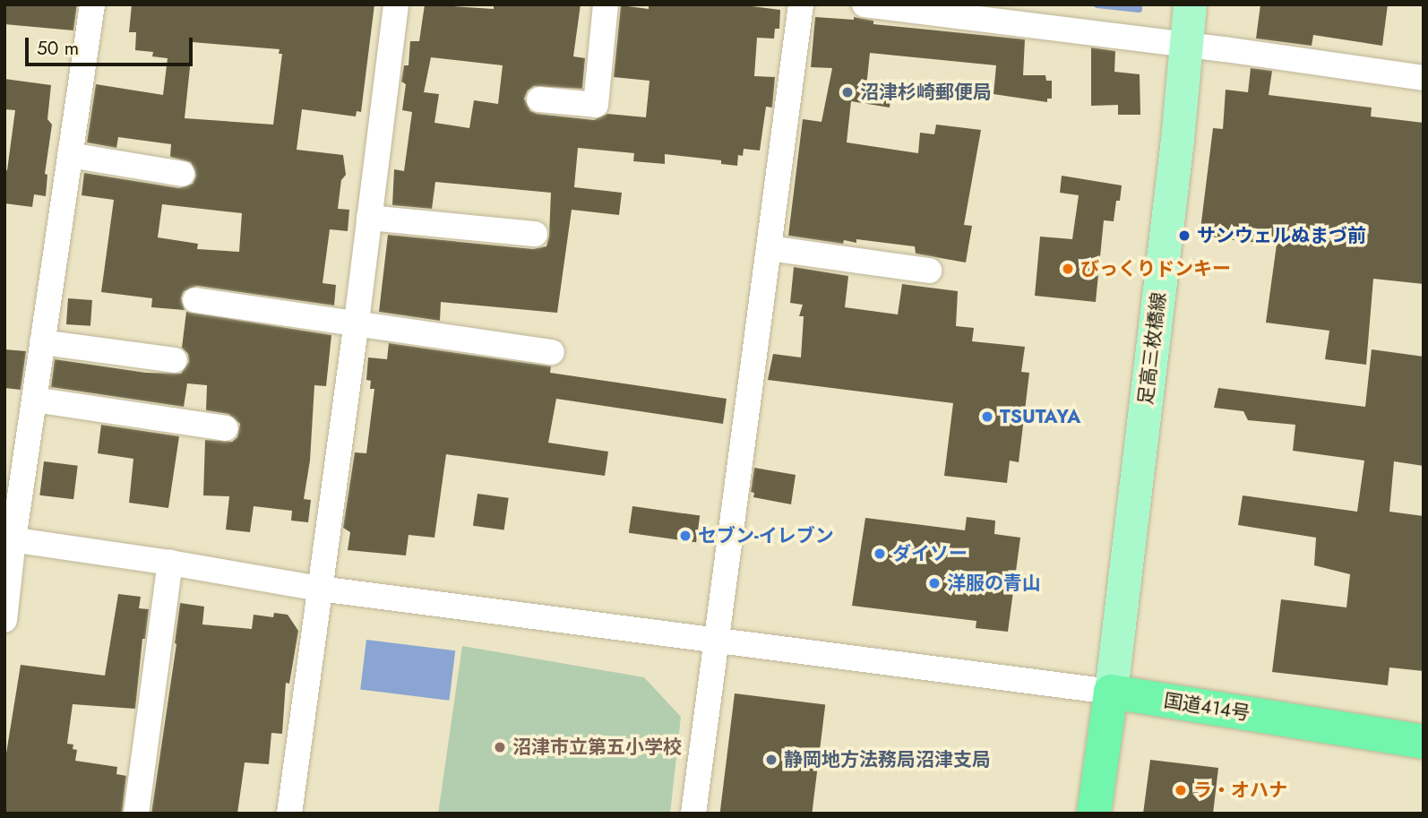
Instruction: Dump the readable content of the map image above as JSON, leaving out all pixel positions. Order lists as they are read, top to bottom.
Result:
{
  "streets": {
    "highway": ["国道414号"],
    "main road": ["足高三枚橋線"]
  },
  "crossings": [
    ["足高三枚橋線", "国道414号"]
  ],
  "places": [
    "沼津杉崎郵便局",
    "サンウェルぬまづ前",
    "びっくりドンキー",
    "TSUTAYA",
    "セブン-イレブン",
    "ダイソー",
    "洋服の青山",
    "沼津市立第五小学校",
    "静岡地方法務局沼津支局",
    "ラ・オハナ"
  ],
  "scale_bar": "50 m"
}
